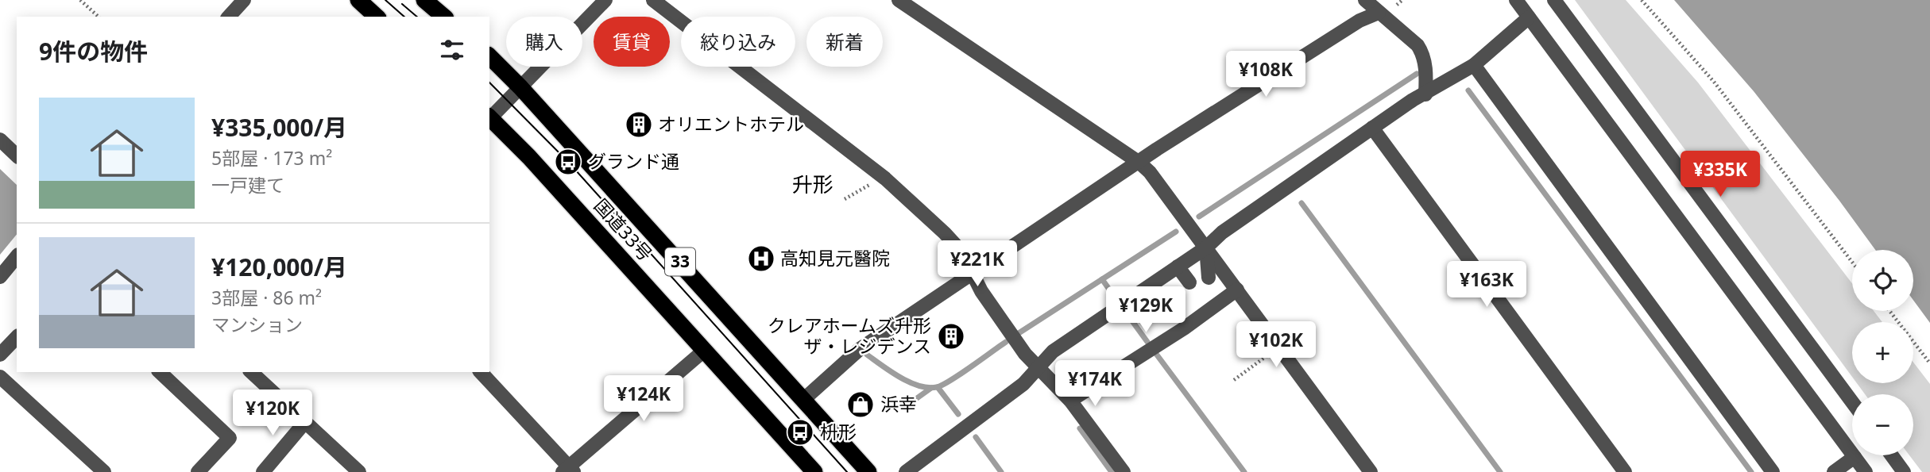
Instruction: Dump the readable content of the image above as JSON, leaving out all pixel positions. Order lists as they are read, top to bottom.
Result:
{
  "streets": {
    "highway": ["国道33号", "33"]
  },
  "districts": ["升形"],
  "places": {
    "building": ["オリエントホテル", "クレアホームズ升形 ザ・レジデンス"],
    "bus stop": ["グランド通", "枡形"],
    "hospital": ["高知見元醫院"],
    "shop": ["浜幸"]
  },
  "page": {
    "chip": [
      "購入",
      "賃貸",
      "絞り込み",
      "新着"
    ],
    "heading": "9件の物件",
    "price": [
      "¥108K",
      "¥335K",
      "¥221K",
      "¥163K",
      "¥129K",
      "¥102K",
      "¥174K",
      "¥124K",
      "¥120K"
    ],
    "list": [
      {
        "name": "¥335,000/月",
        "note": "5部屋 · 173 m² · 一戸建て"
      },
      {
        "name": "¥120,000/月",
        "note": "3部屋 · 86 m² · マンション"
      }
    ],
    "map_buttons": ["+", "−"]
  }
}
